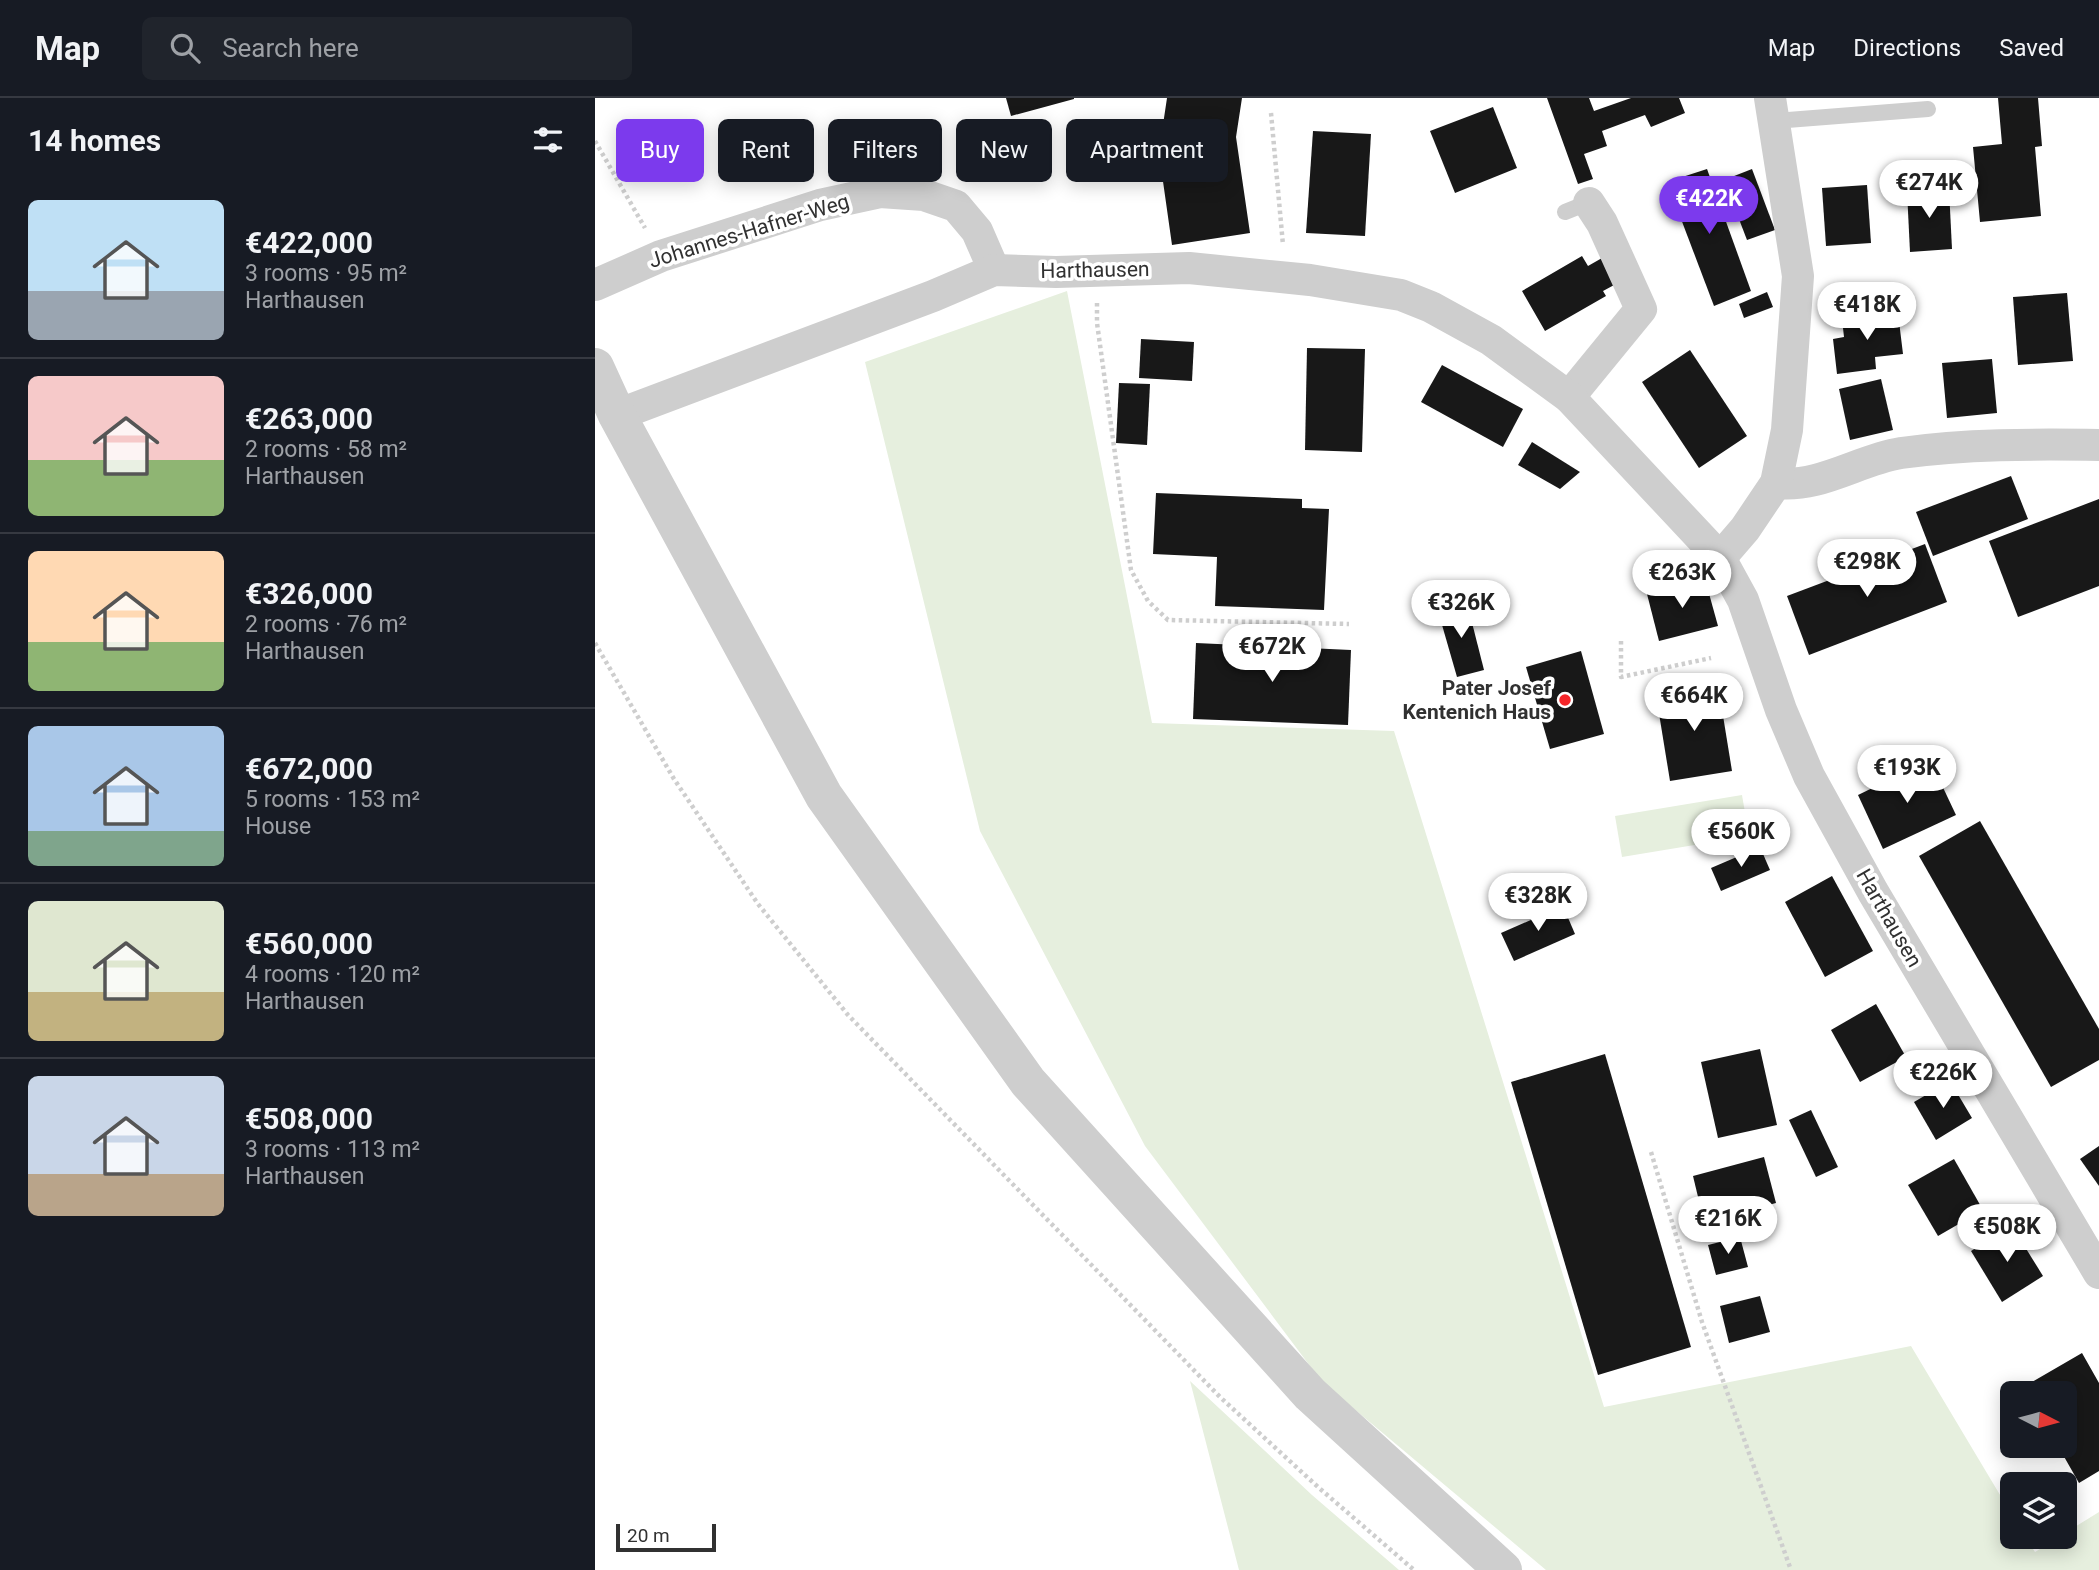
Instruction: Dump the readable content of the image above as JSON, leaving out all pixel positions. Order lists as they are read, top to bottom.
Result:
{
  "streets": {
    "street": ["Johannes-Hafner-Weg", "Harthausen"]
  },
  "crossings": [
    ["Johannes-Hafner-Weg", "Harthausen"]
  ],
  "places": ["Pater Josef Kentenich Haus"],
  "scale_bar": "20 m",
  "north": "right",
  "page": {
    "header": "Map",
    "search": "Search here",
    "nav": ["Map", "Directions", "Saved"],
    "heading": "14 homes",
    "chip": [
      "Buy",
      "Rent",
      "Filters",
      "New",
      "Apartment"
    ],
    "price": [
      "€274K",
      "€422K",
      "€418K",
      "€298K",
      "€263K",
      "€326K",
      "€672K",
      "€664K",
      "€193K",
      "€560K",
      "€328K",
      "€226K",
      "€216K",
      "€508K"
    ],
    "list": [
      {
        "name": "€422,000",
        "note": "3 rooms · 95 m² · Harthausen"
      },
      {
        "name": "€263,000",
        "note": "2 rooms · 58 m² · Harthausen"
      },
      {
        "name": "€326,000",
        "note": "2 rooms · 76 m² · Harthausen"
      },
      {
        "name": "€672,000",
        "note": "5 rooms · 153 m² · House"
      },
      {
        "name": "€560,000",
        "note": "4 rooms · 120 m² · Harthausen"
      },
      {
        "name": "€508,000",
        "note": "3 rooms · 113 m² · Harthausen"
      }
    ],
    "scale": "20 m"
  }
}
